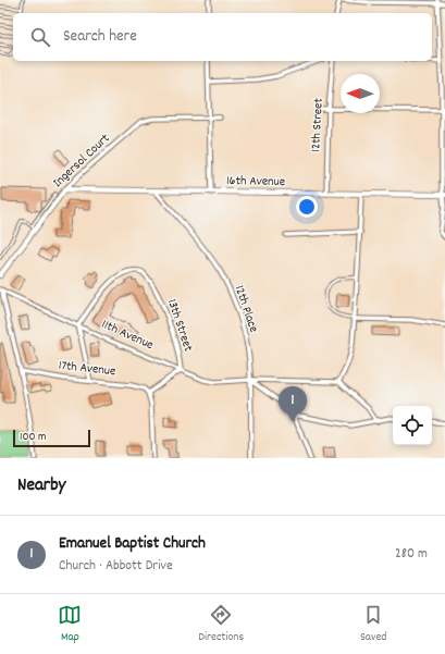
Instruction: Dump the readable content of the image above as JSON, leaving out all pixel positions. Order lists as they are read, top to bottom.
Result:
{
  "streets": {
    "street": [
      "12th Street",
      "Ingersol Court",
      "16th Avenue",
      "12th Place",
      "13th Street",
      "11th Avenue",
      "17th Avenue"
    ]
  },
  "crossings": [
    ["12th Street", "16th Avenue"],
    ["Ingersol Court", "16th Avenue"],
    ["16th Avenue", "12th Place"],
    ["12th Place", "11th Avenue"],
    ["13th Street", "11th Avenue"],
    ["13th Street", "17th Avenue"]
  ],
  "scale_bar": "100 m",
  "north": "left",
  "page": {
    "search": "Search here",
    "pins": "1",
    "scale": "100 m",
    "heading": "Nearby",
    "list": [
      {
        "mark": "1",
        "name": "Emanuel Baptist Church",
        "note": "Church · Abbott Drive",
        "value": "280 m"
      }
    ],
    "nav": ["Map", "Directions", "Saved"]
  }
}
